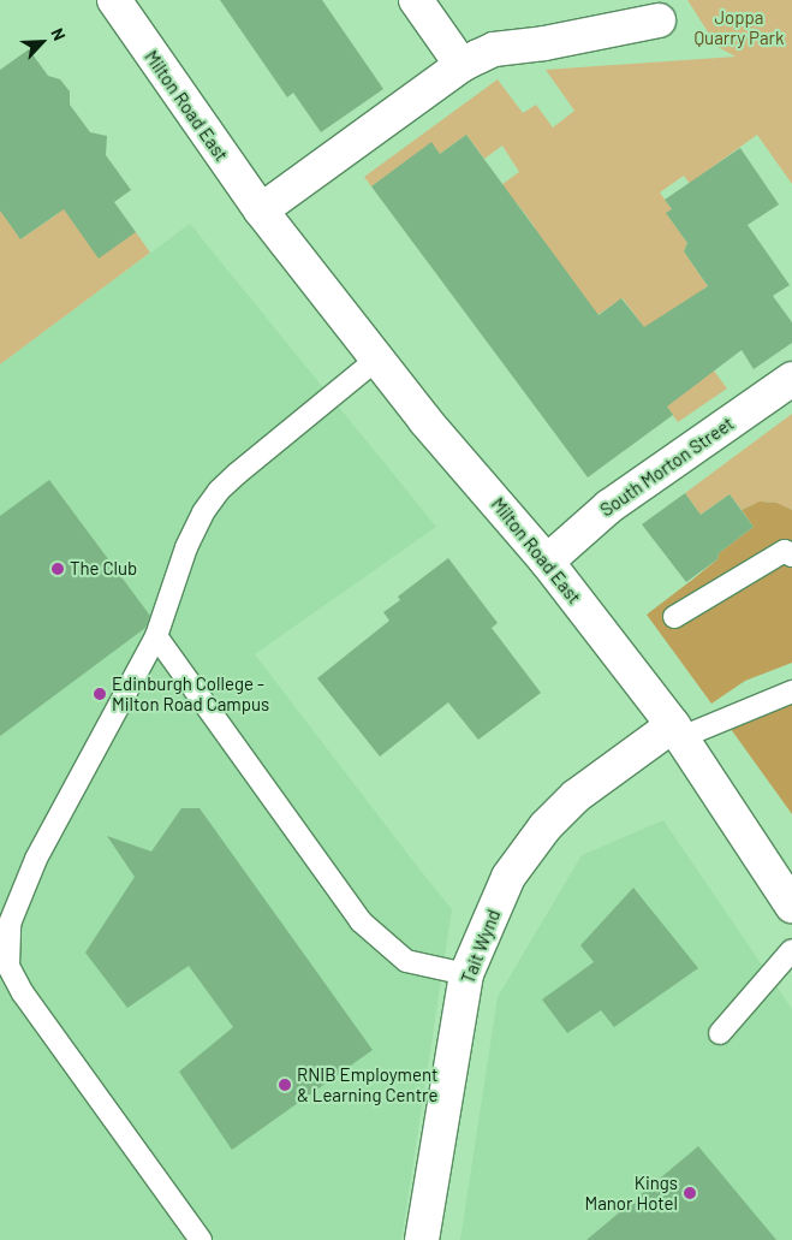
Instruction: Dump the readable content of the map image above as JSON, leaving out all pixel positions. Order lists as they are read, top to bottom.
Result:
{
  "streets": {
    "street": ["Milton Road East", "South Morton Street", "Tait Wynd"]
  },
  "crossings": [
    ["Milton Road East", "South Morton Street"],
    ["Milton Road East", "Tait Wynd"]
  ],
  "parks": ["Joppa Quarry Park"],
  "places": [
    "The Club",
    "Edinburgh College - Milton Road Campus",
    "RNIB Employment & Learning Centre",
    "Kings Manor Hotel"
  ],
  "north": "top right"
}
